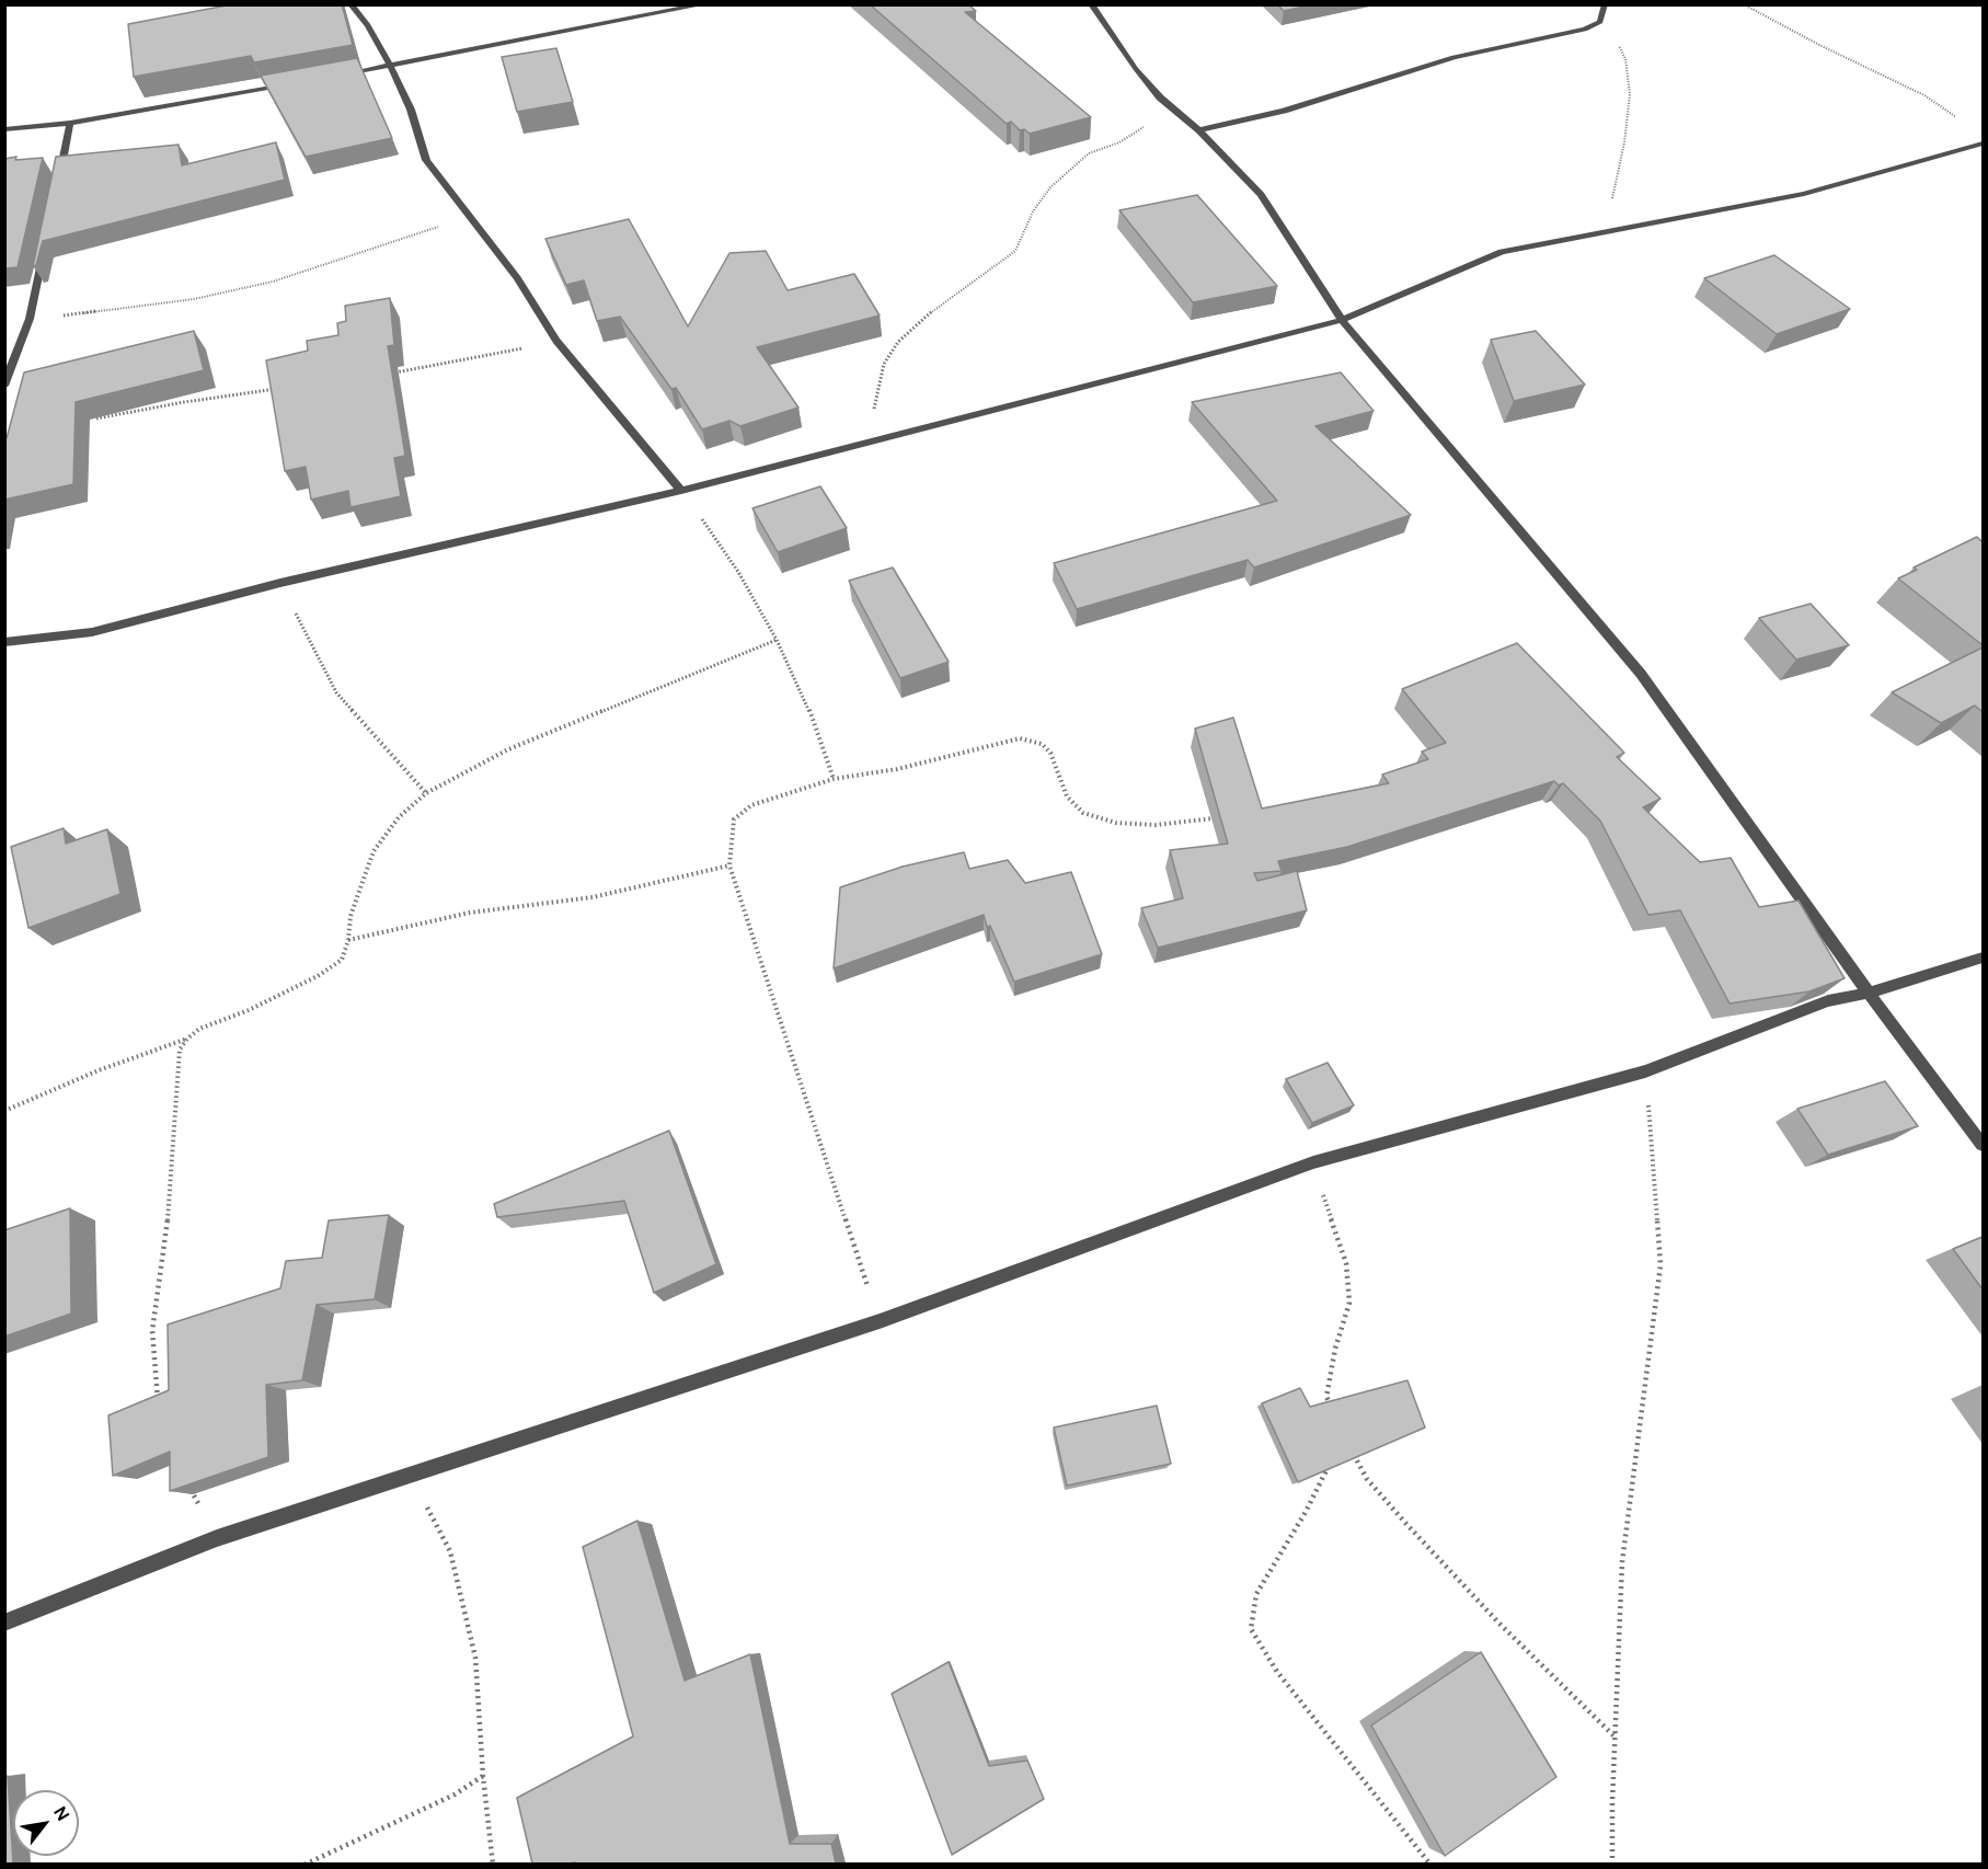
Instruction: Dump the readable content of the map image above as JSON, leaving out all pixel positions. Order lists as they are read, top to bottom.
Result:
{
  "north": "top right"
}
